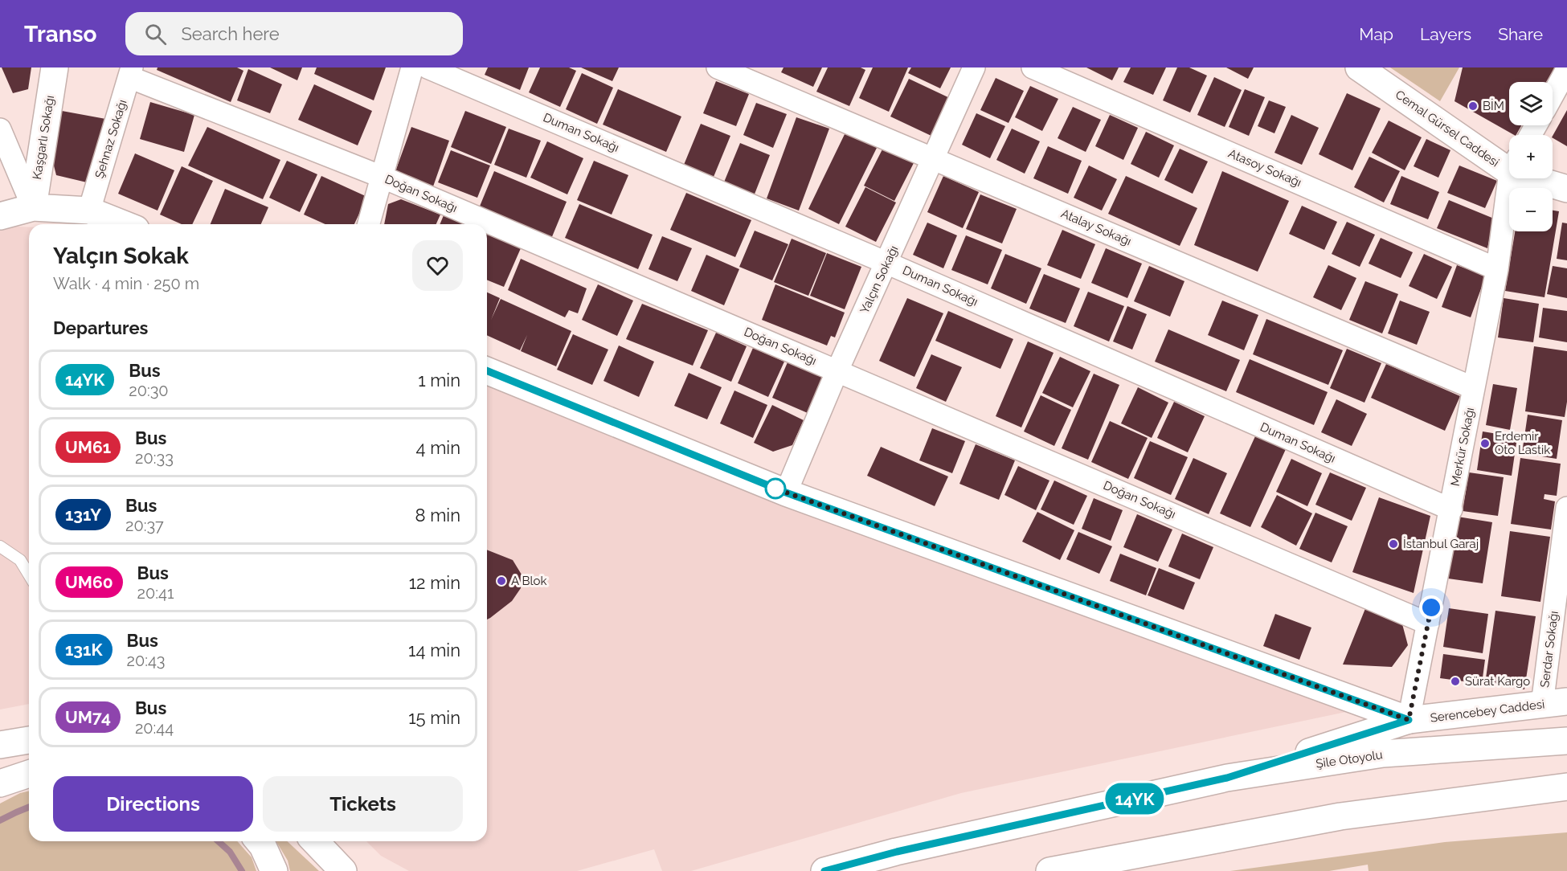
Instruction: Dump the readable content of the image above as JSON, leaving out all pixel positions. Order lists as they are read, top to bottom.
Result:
{
  "streets": {
    "main road": [
      "Cemal Gürsel Caddesi",
      "Kaşgarlı Sokağı",
      "Serencebey Caddesi",
      "Şile Otoyolu"
    ],
    "street": [
      "Duman Sokağı",
      "Şehnaz Sokağı",
      "Atasoy Sokağı",
      "Doğan Sokağı",
      "Atalay Sokağı",
      "Yalçın Sokağı",
      "Merkür Sokağı",
      "Serdar Sokağı"
    ]
  },
  "crossings": [
    ["Duman Sokağı", "Yalçın Sokağı"],
    ["Duman Sokağı", "Merkür Sokağı"],
    ["Şehnaz Sokağı", "Doğan Sokağı"],
    ["Atasoy Sokağı", "Merkür Sokağı"],
    ["Doğan Sokağı", "Yalçın Sokağı"],
    ["Doğan Sokağı", "Merkür Sokağı"],
    ["Atalay Sokağı", "Yalçın Sokağı"],
    ["Atalay Sokağı", "Merkür Sokağı"],
    ["Merkür Sokağı", "Serencebey Caddesi"],
    ["Serdar Sokağı", "Serencebey Caddesi"],
    ["Serencebey Caddesi", "Şile Otoyolu"]
  ],
  "places": [
    "BİM",
    "Erdemir Oto Lastik",
    "İstanbul Garaj",
    "A Blok",
    "Sürat Kargo"
  ],
  "lines": ["bus line 14YK"],
  "page": {
    "header": "Transo",
    "search": "Search here",
    "nav": ["Map", "Layers", "Share"],
    "on_map": "14YK",
    "map_buttons": ["+", "−"],
    "heading": [
      ["Yalçın Sokak", "Walk · 4 min · 250 m"],
      "Departures"
    ],
    "list": [
      {
        "mark": "14YK",
        "name": "Bus",
        "note": "20:30",
        "value": "1 min"
      },
      {
        "mark": "UM61",
        "name": "Bus",
        "note": "20:33",
        "value": "4 min"
      },
      {
        "mark": "131Y",
        "name": "Bus",
        "note": "20:37",
        "value": "8 min"
      },
      {
        "mark": "UM60",
        "name": "Bus",
        "note": "20:41",
        "value": "12 min"
      },
      {
        "mark": "131K",
        "name": "Bus",
        "note": "20:43",
        "value": "14 min"
      },
      {
        "mark": "UM74",
        "name": "Bus",
        "note": "20:44",
        "value": "15 min"
      }
    ],
    "buttons": ["Directions", "Tickets"]
  }
}
